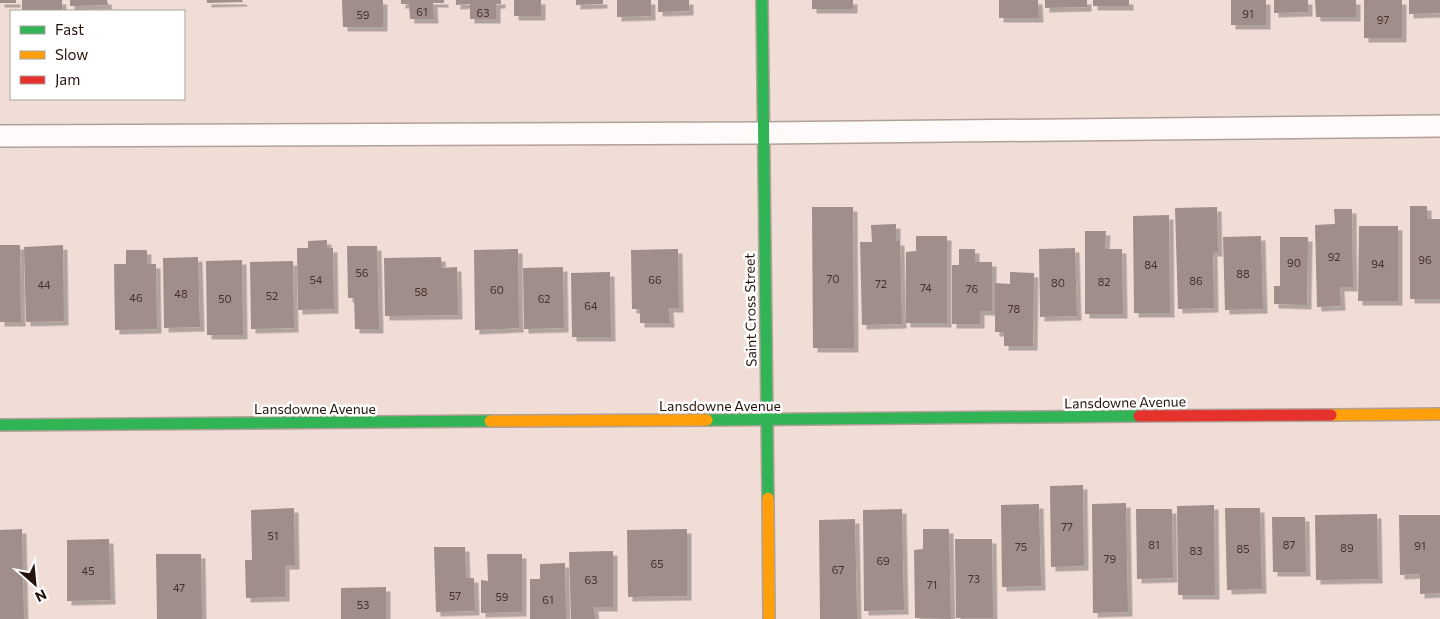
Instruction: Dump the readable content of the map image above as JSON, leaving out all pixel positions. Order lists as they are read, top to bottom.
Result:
{
  "streets": {
    "street": ["Saint Cross Street", "Lansdowne Avenue"]
  },
  "crossings": [
    ["Saint Cross Street", "Lansdowne Avenue"]
  ],
  "house_numbers": [
    "61",
    "63",
    "91",
    "59",
    "97",
    "92",
    "96",
    "90",
    "94",
    "84",
    "56",
    "88",
    "70",
    "54",
    "66",
    "86",
    "82",
    "80",
    "72",
    "44",
    "74",
    "76",
    "60",
    "58",
    "48",
    "52",
    "46",
    "50",
    "62",
    "64",
    "78",
    "77",
    "51",
    "81",
    "87",
    "91",
    "75",
    "89",
    "85",
    "83",
    "79",
    "69",
    "65",
    "67",
    "45",
    "73",
    "63",
    "71",
    "47",
    "57",
    "59",
    "61",
    "53"
  ],
  "legend": ["Fast", "Slow", "Jam"],
  "north": "bottom right"
}
